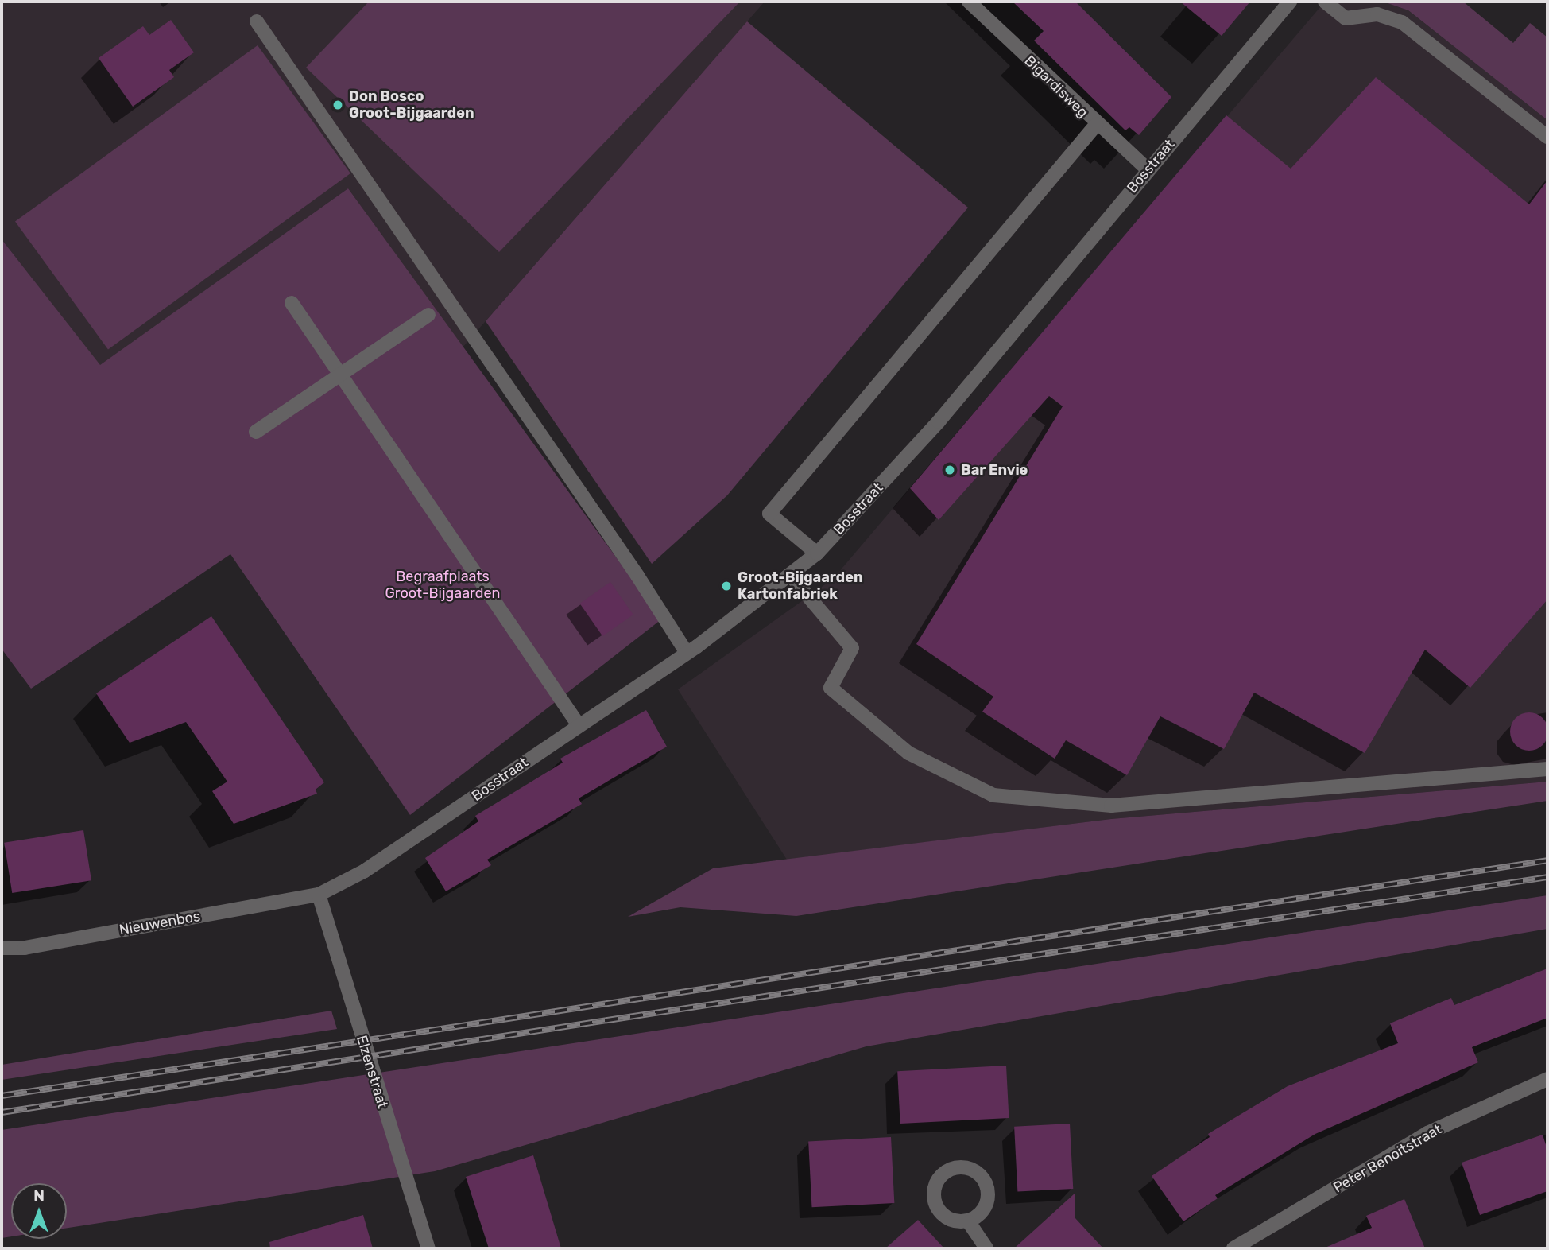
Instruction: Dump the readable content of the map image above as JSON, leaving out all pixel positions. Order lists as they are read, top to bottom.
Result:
{
  "streets": {
    "street": [
      "Bigardisweg",
      "Bosstraat",
      "Nieuwenbos",
      "Elzenstraat",
      "Peter Benoitstraat"
    ]
  },
  "crossings": [
    ["Bigardisweg", "Bosstraat"],
    ["Bosstraat", "Nieuwenbos"],
    ["Bosstraat", "Elzenstraat"],
    ["Nieuwenbos", "Elzenstraat"]
  ],
  "parks": ["Begraafplaats Groot-Bijgaarden"],
  "places": ["Don Bosco Groot-Bijgaarden", "Bar Envie", "Groot-Bijgaarden Kartonfabriek"],
  "north": "top"
}
